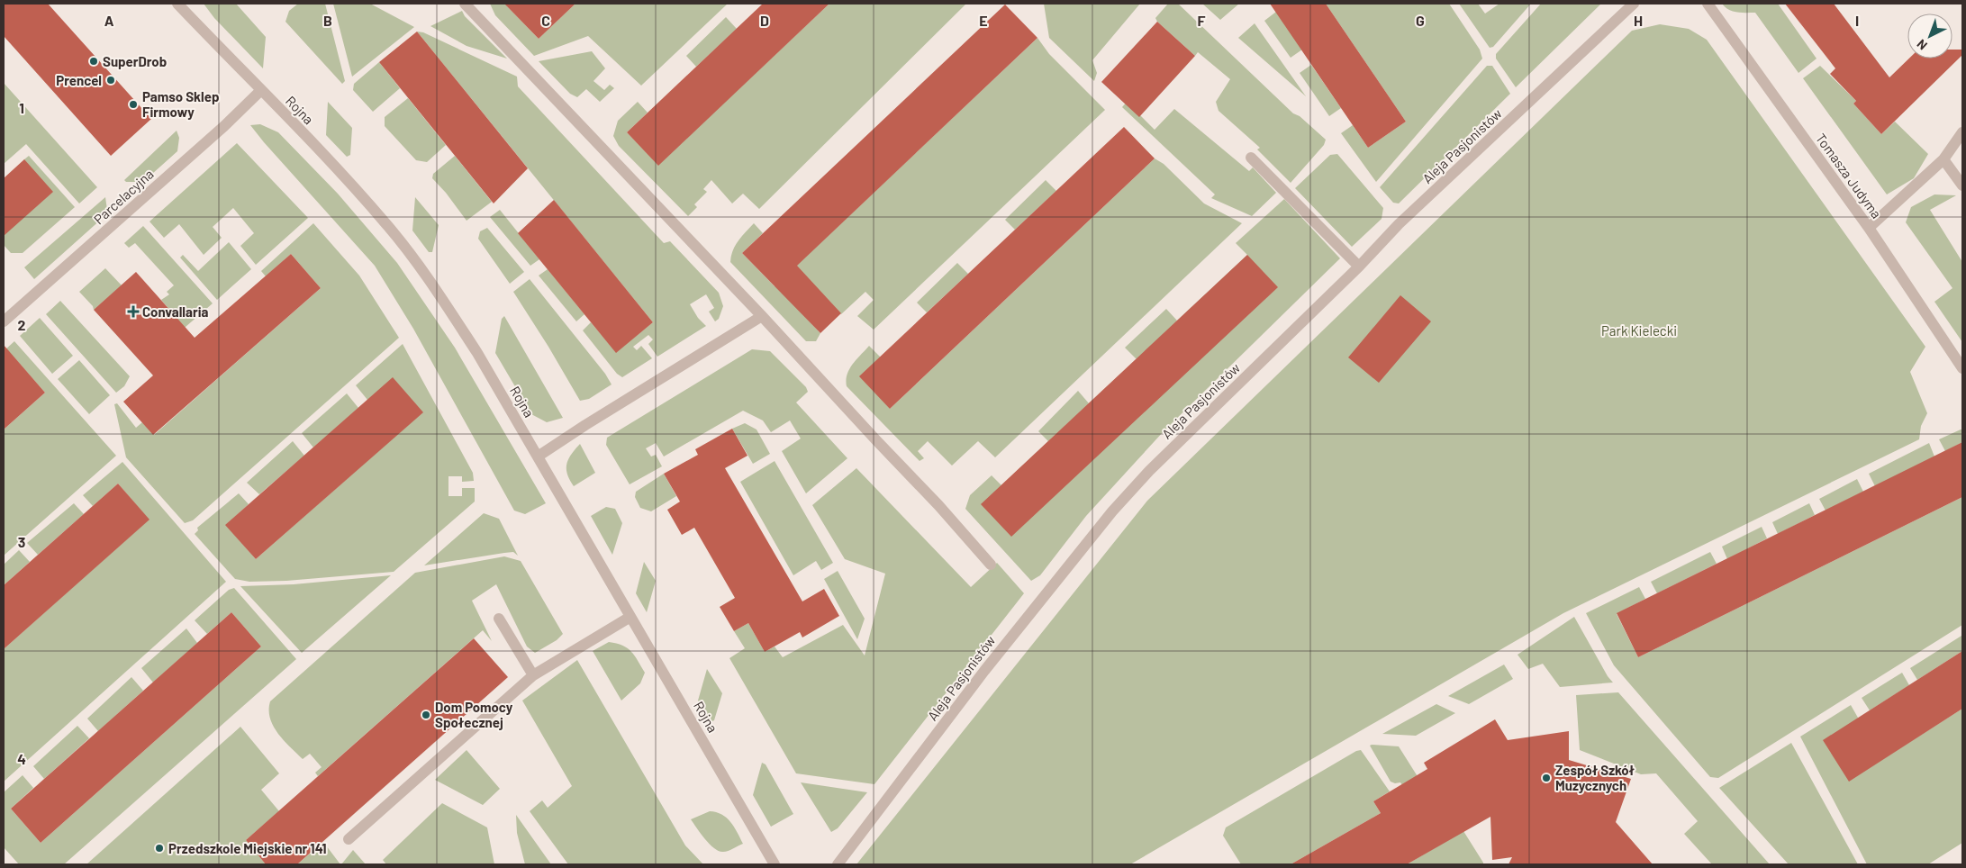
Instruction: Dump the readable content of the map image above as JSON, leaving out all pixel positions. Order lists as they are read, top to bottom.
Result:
{
  "streets": {
    "street": [
      "Rojna",
      "Aleja Pasjonistów",
      "Tomasza Judyma",
      "Parcelacyjna"
    ]
  },
  "crossings": [
    ["Rojna", "Parcelacyjna"]
  ],
  "parks": ["Park Kielecki"],
  "places": {
    "other": [
      "SuperDrob",
      "Prencel",
      "Pamso Sklep Firmowy",
      "Dom Pomocy Społecznej",
      "Zespół Szkół Muzycznych",
      "Przedszkole Miejskie nr 141"
    ],
    "health": ["Convallaria"]
  },
  "north": "bottom left",
  "grid": {
    "columns": [
      "A",
      "B",
      "C",
      "D",
      "E",
      "F",
      "G",
      "H",
      "I"
    ],
    "rows": [
      "1",
      "2",
      "3",
      "4"
    ]
  }
}
